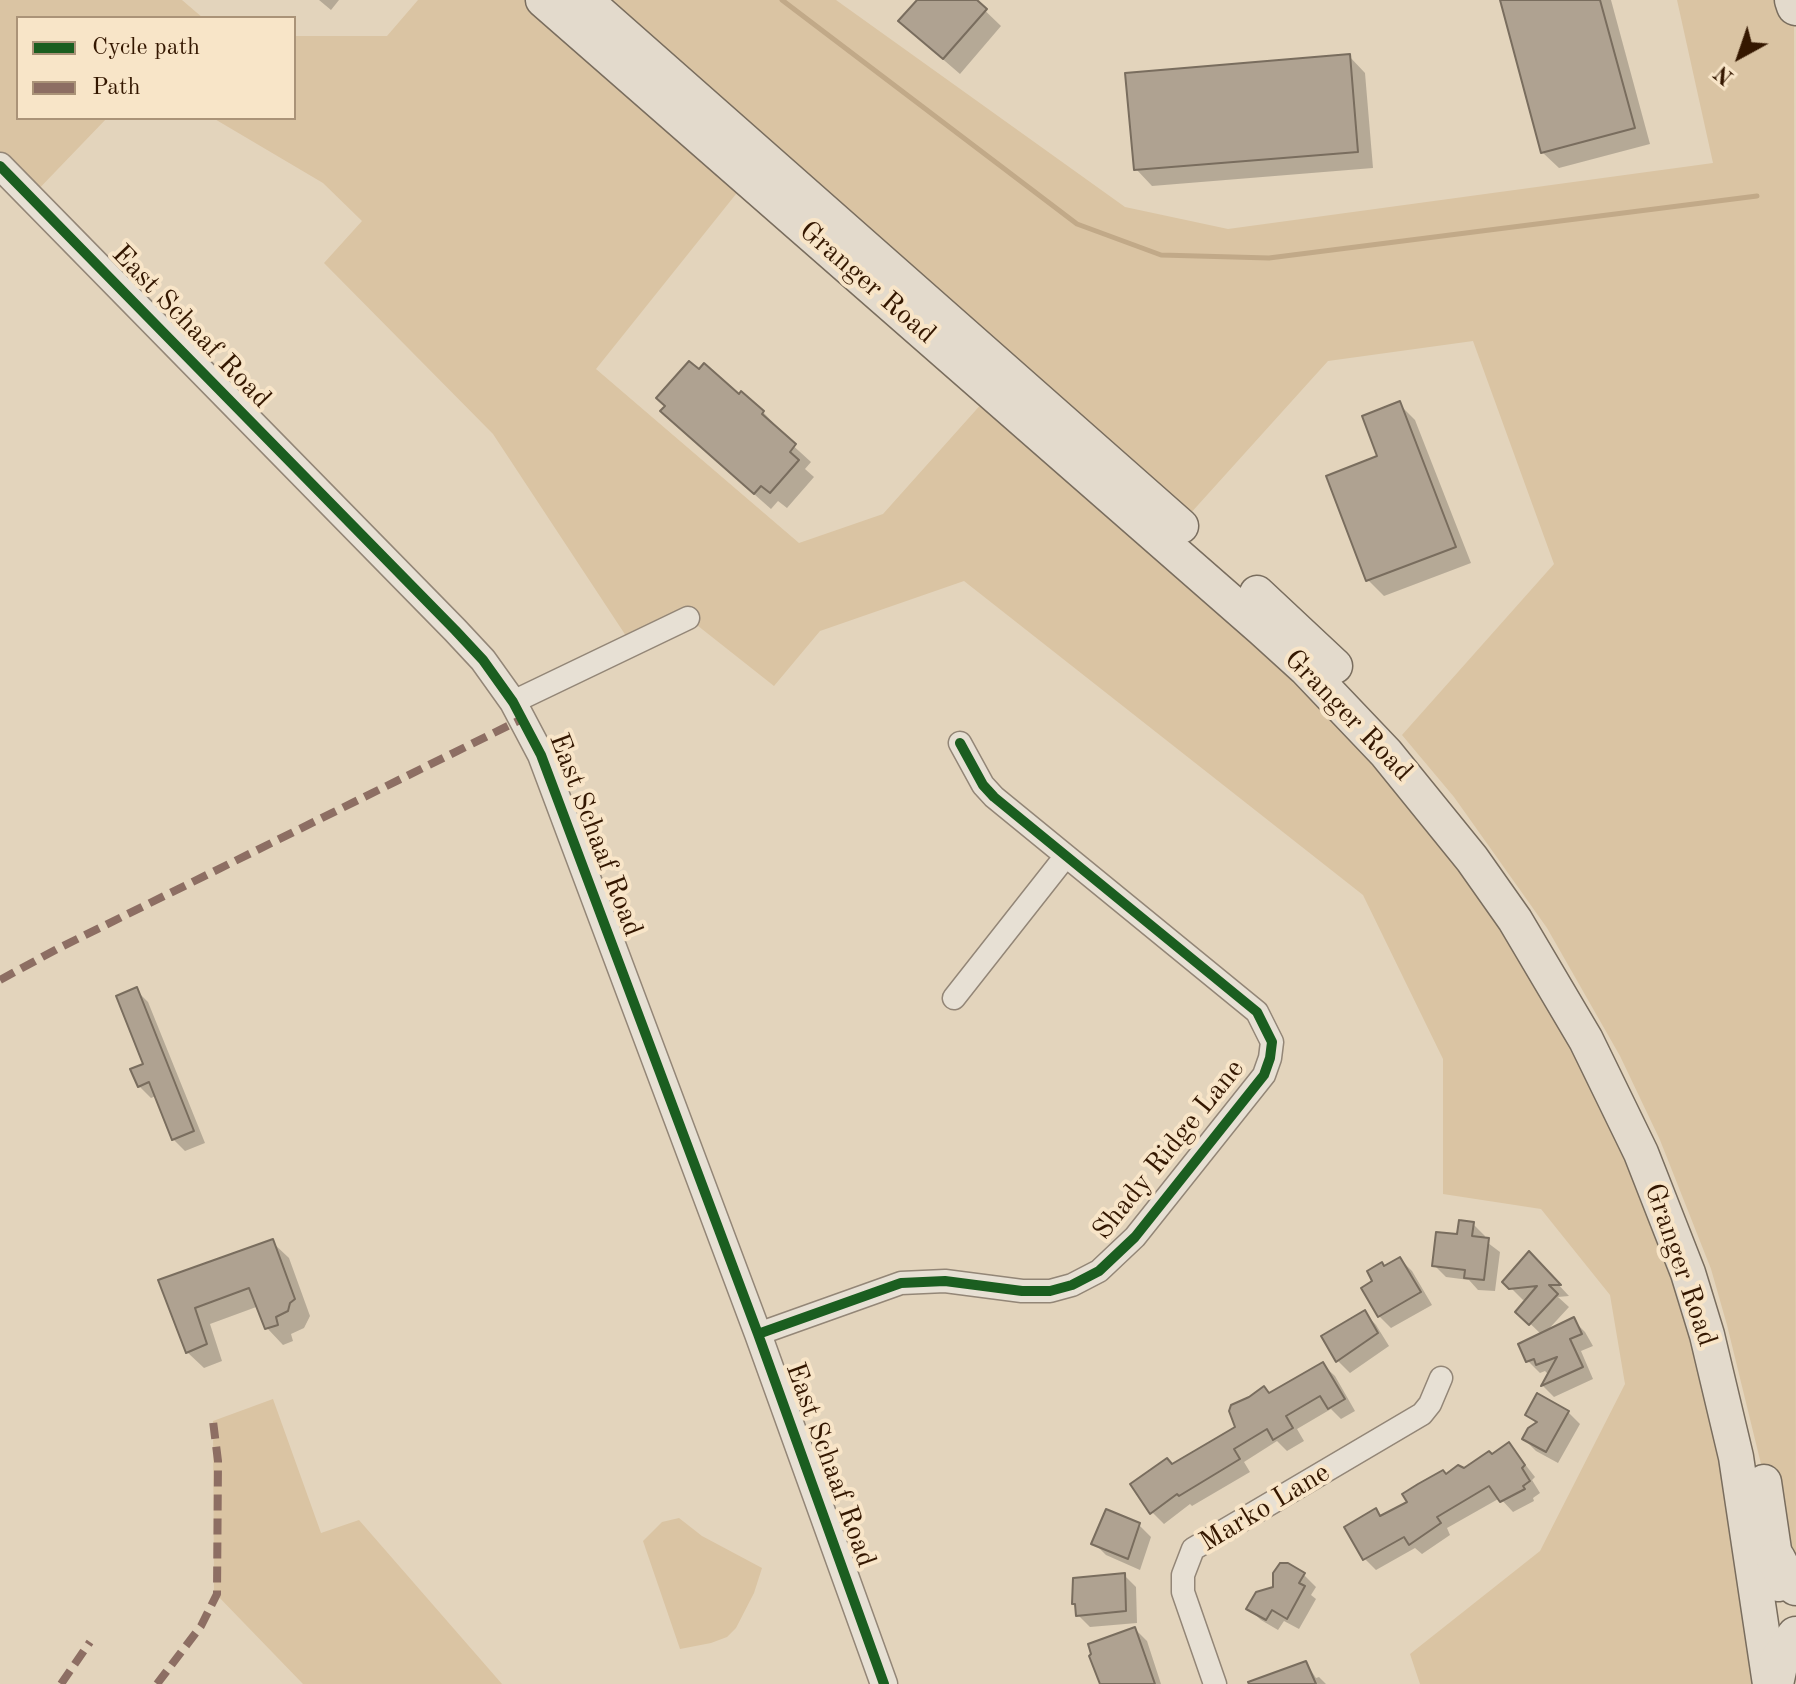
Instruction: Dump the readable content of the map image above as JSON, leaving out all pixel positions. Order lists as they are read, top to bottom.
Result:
{
  "streets": {
    "main road": ["Granger Road"],
    "street": ["East Schaaf Road", "Shady Ridge Lane", "Marko Lane"]
  },
  "crossings": [
    ["East Schaaf Road", "Shady Ridge Lane"]
  ],
  "legend": ["Cycle path", "Path"],
  "north": "bottom left"
}
